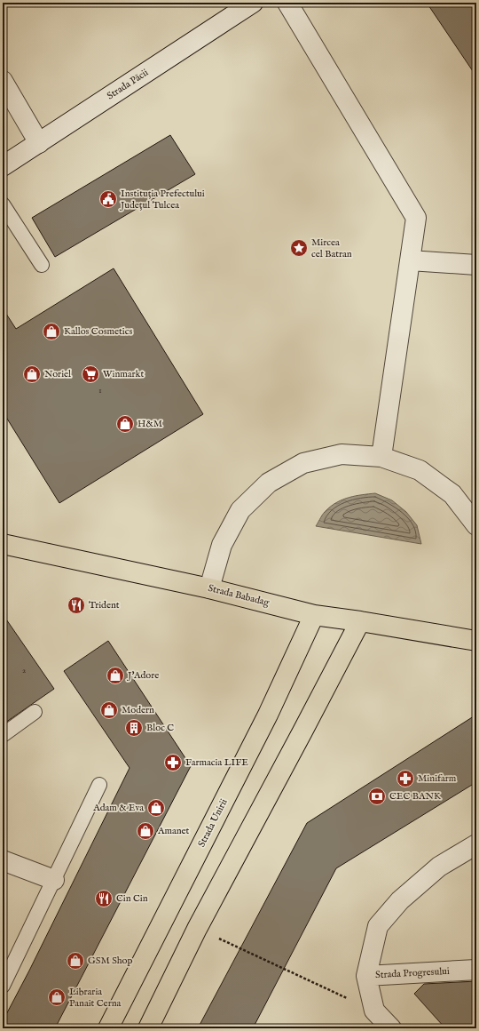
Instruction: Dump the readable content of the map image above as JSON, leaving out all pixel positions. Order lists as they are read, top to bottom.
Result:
{
  "streets": {
    "main road": ["Strada Babadag", "Strada Unirii"],
    "street": ["Strada Păcii", "Strada Progresului"]
  },
  "crossings": [
    ["Strada Babadag", "Strada Unirii"]
  ],
  "places": {
    "public building": ["Instituția Prefectului Județul Tulcea"],
    "place": ["Mircea cel Batran"],
    "shop": [
      "Kallos Cosmetics",
      "Noriel",
      "H&M",
      "J'Adore",
      "Modern",
      "Adam & Eva",
      "Amanet",
      "GSM Shop",
      "Libraria Panait Cerna"
    ],
    "supermarket": ["Winmarkt"],
    "restaurant": ["Trident", "Cin Cin"],
    "building": ["Bloc C"],
    "pharmacy": ["Farmacia LIFE", "Minifarm"],
    "bank": ["CEC BANK"]
  },
  "house_numbers": ["1", "2"]
}
